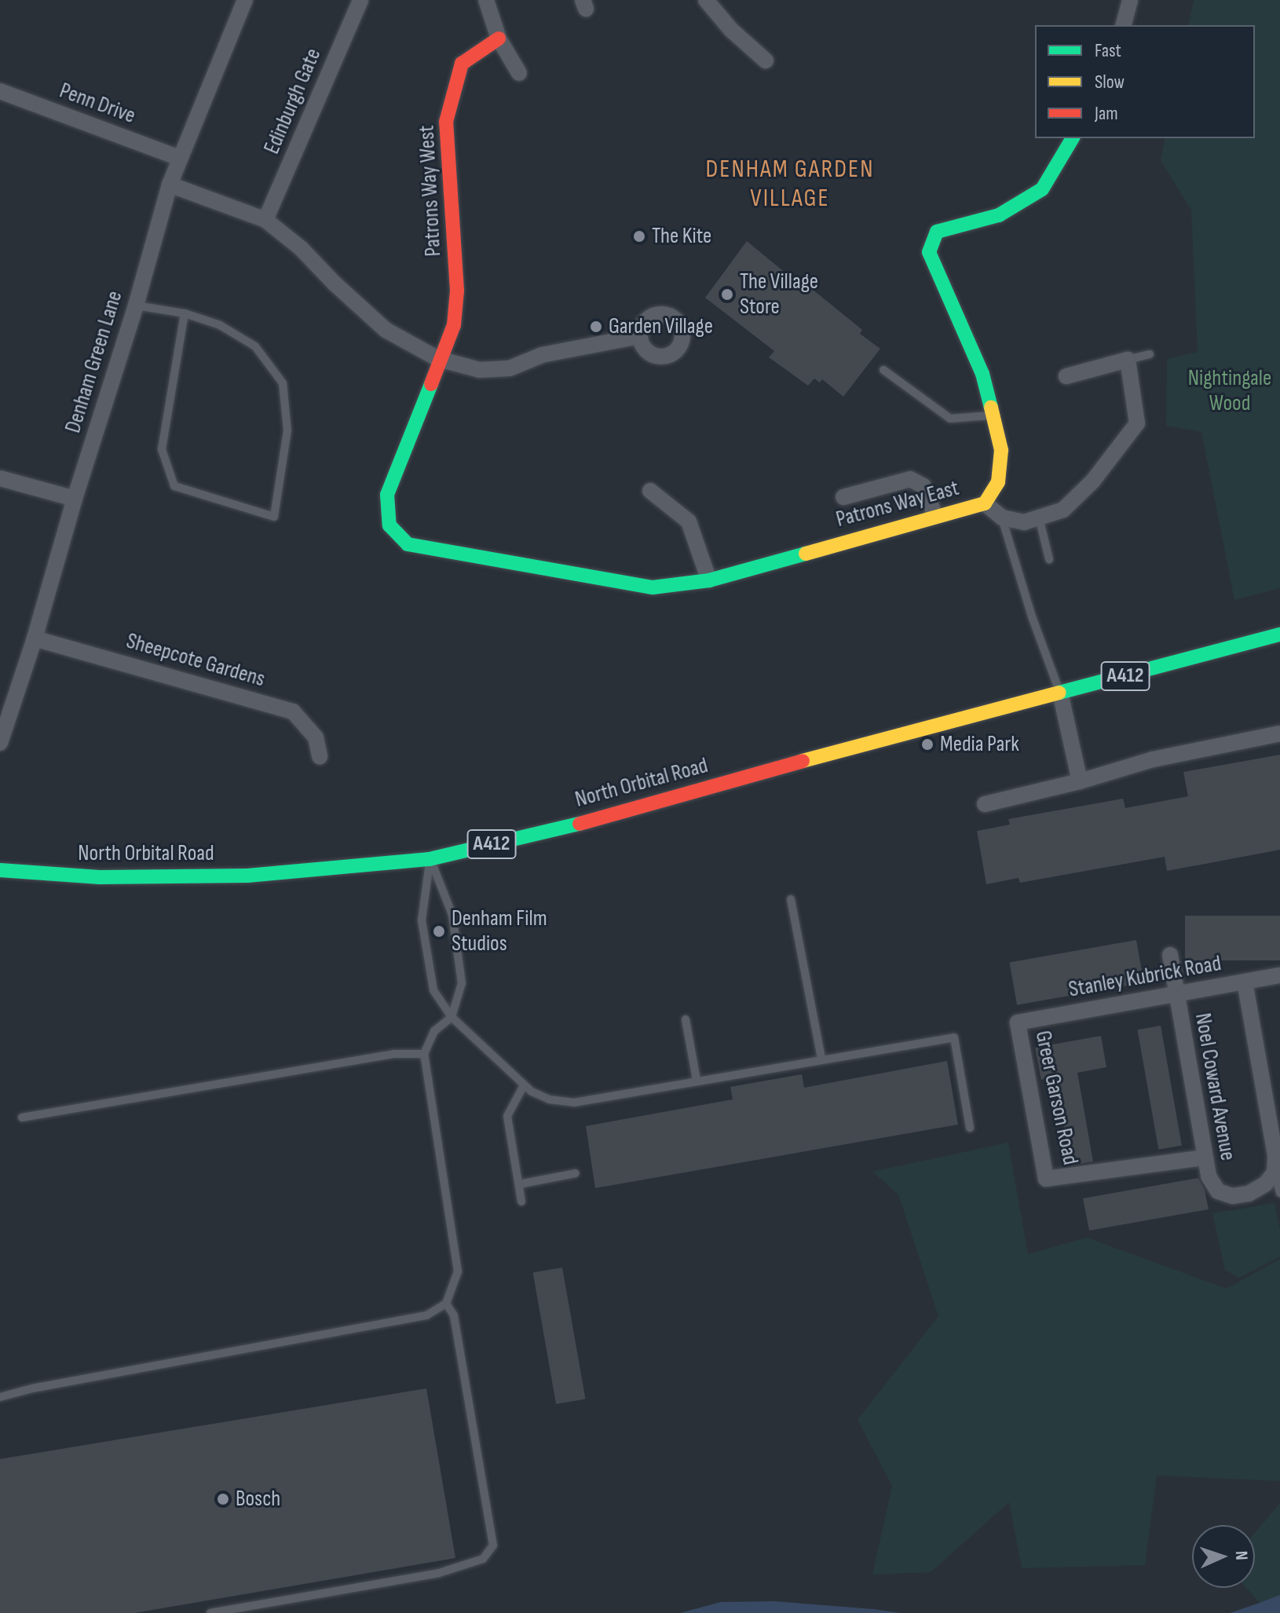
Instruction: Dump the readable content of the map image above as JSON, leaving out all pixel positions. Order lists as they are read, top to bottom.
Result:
{
  "streets": {
    "street": [
      "Edinburgh Gate",
      "Penn Drive",
      "Patrons Way West",
      "Denham Green Lane",
      "Patrons Way East",
      "Sheepcote Gardens",
      "A412",
      "North Orbital Road",
      "Stanley Kubrick Road",
      "Noel Coward Avenue",
      "Greer Garson Road"
    ]
  },
  "crossings": [
    ["Penn Drive", "Denham Green Lane"],
    ["Patrons Way West", "Patrons Way East"],
    ["Denham Green Lane", "Sheepcote Gardens"],
    ["Stanley Kubrick Road", "Noel Coward Avenue"],
    ["Stanley Kubrick Road", "Greer Garson Road"],
    ["Noel Coward Avenue", "Greer Garson Road"]
  ],
  "districts": ["DENHAM GARDEN VILLAGE"],
  "parks": ["Nightingale Wood"],
  "places": [
    "The Kite",
    "The Village Store",
    "Garden Village",
    "Media Park",
    "Denham Film Studios",
    "Bosch"
  ],
  "legend": ["Fast", "Slow", "Jam"],
  "north": "right"
}
